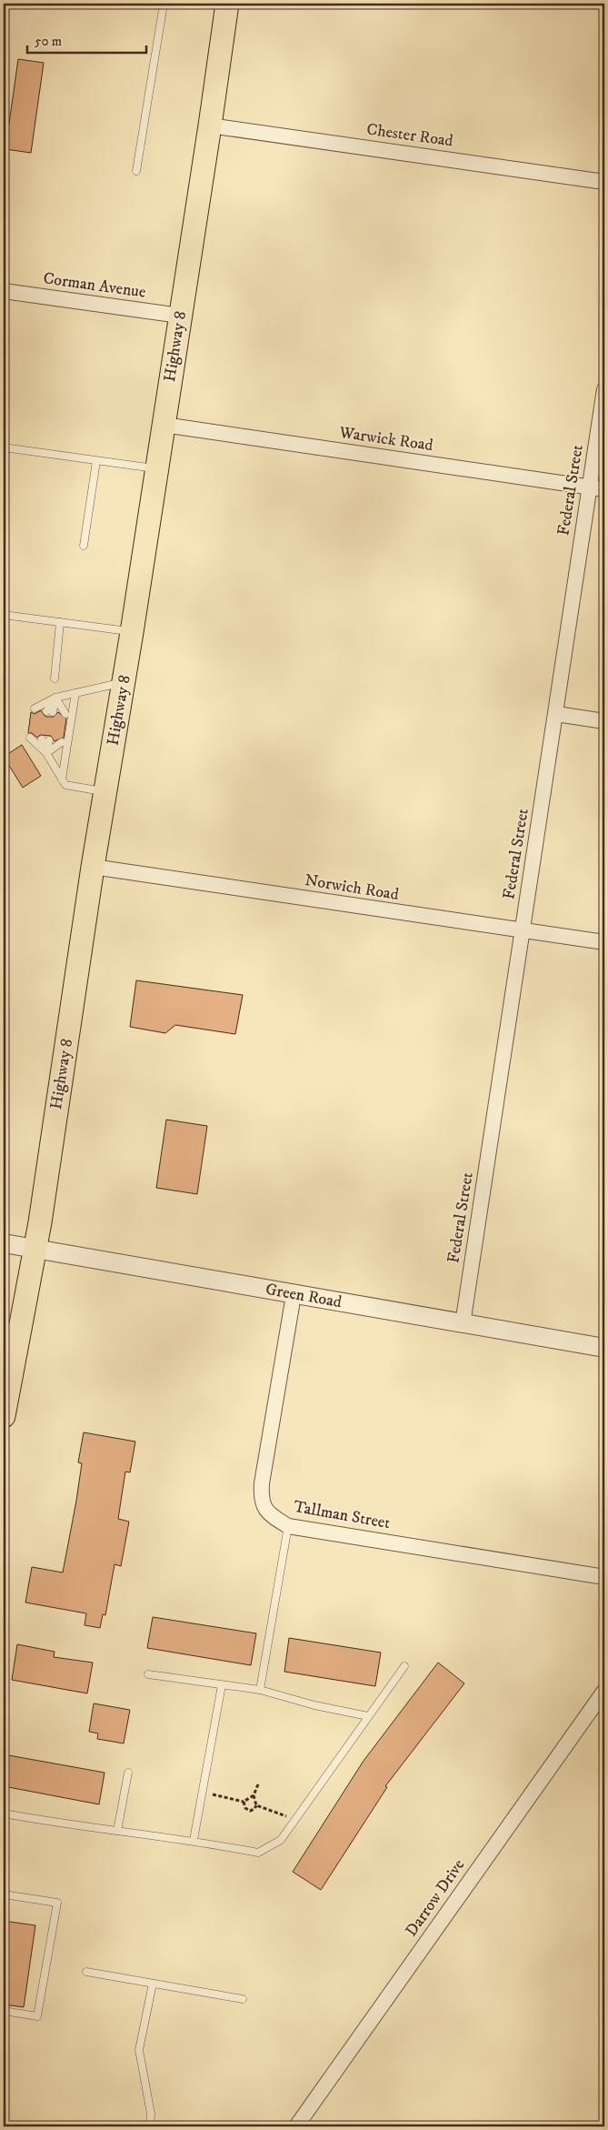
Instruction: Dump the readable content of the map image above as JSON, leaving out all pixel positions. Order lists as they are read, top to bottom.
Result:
{
  "streets": {
    "main road": ["Highway 8"],
    "street": [
      "Chester Road",
      "Corman Avenue",
      "Warwick Road",
      "Federal Street",
      "Norwich Road",
      "Green Road",
      "Tallman Street",
      "Darrow Drive"
    ]
  },
  "crossings": [
    ["Chester Road", "Highway 8"],
    ["Corman Avenue", "Highway 8"],
    ["Highway 8", "Warwick Road"],
    ["Highway 8", "Norwich Road"],
    ["Highway 8", "Green Road"],
    ["Warwick Road", "Federal Street"],
    ["Federal Street", "Norwich Road"],
    ["Federal Street", "Green Road"],
    ["Green Road", "Tallman Street"]
  ],
  "scale_bar": "50 m"
}
